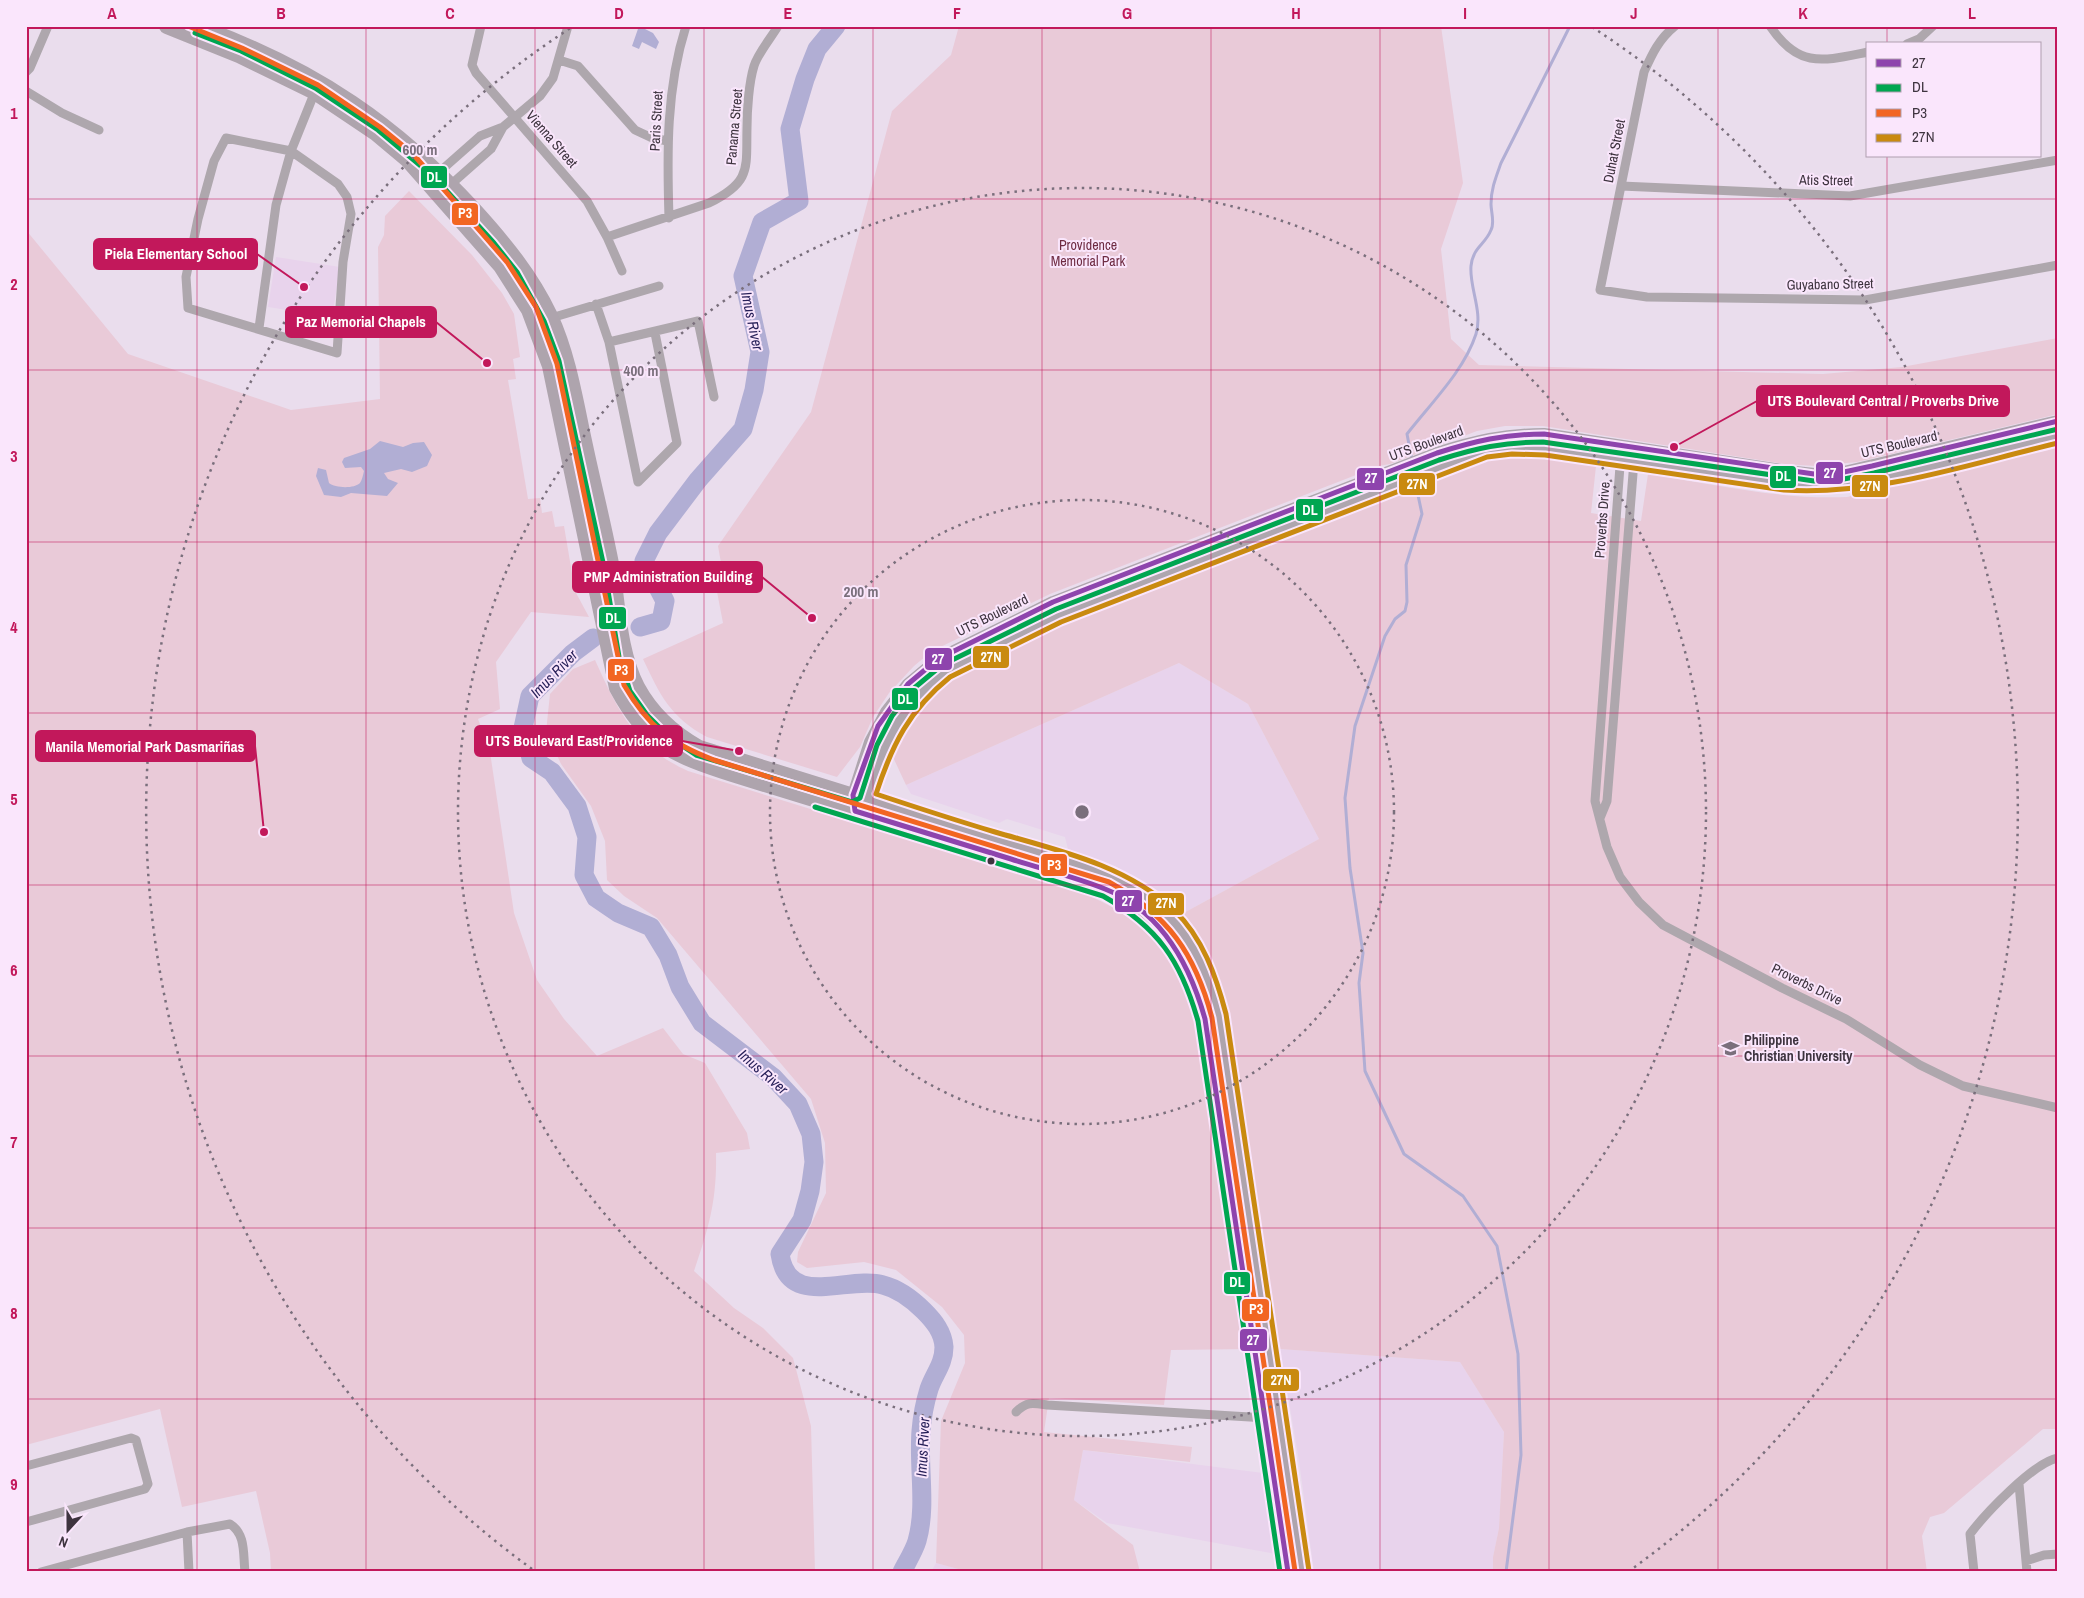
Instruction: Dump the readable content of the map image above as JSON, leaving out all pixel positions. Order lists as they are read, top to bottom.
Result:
{
  "streets": {
    "main road": ["UTS Boulevard"],
    "street": [
      "Paris Street",
      "Panama Street",
      "Vienna Street",
      "Duhat Street",
      "Atis Street",
      "Guyabano Street",
      "Proverbs Drive"
    ]
  },
  "crossings": [
    ["Paris Street", "Panama Street"],
    ["Panama Street", "Vienna Street"],
    ["Duhat Street", "Atis Street"],
    ["Duhat Street", "Guyabano Street"],
    ["UTS Boulevard", "Proverbs Drive"]
  ],
  "water": ["Imus River"],
  "parks": ["Providence Memorial Park"],
  "places": {
    "other": [
      "Piela Elementary School",
      "Paz Memorial Chapels",
      "UTS Boulevard Central / Proverbs Drive",
      "PMP Administration Building",
      "UTS Boulevard East/Providence",
      "Manila Memorial Park Dasmariñas"
    ],
    "school or university": ["Philippine Christian University"]
  },
  "lines": [
    "transit line P3",
    "transit line DL",
    "transit line 27",
    "transit line 27N"
  ],
  "legend": [
    "27",
    "DL",
    "P3",
    "27N"
  ],
  "north": "bottom",
  "grid": {
    "columns": [
      "A",
      "B",
      "C",
      "D",
      "E",
      "F",
      "G",
      "H",
      "I",
      "J",
      "K",
      "L"
    ],
    "rows": [
      "1",
      "2",
      "3",
      "4",
      "5",
      "6",
      "7",
      "8",
      "9"
    ]
  },
  "rings": ["600 m", "400 m", "200 m"]
}
